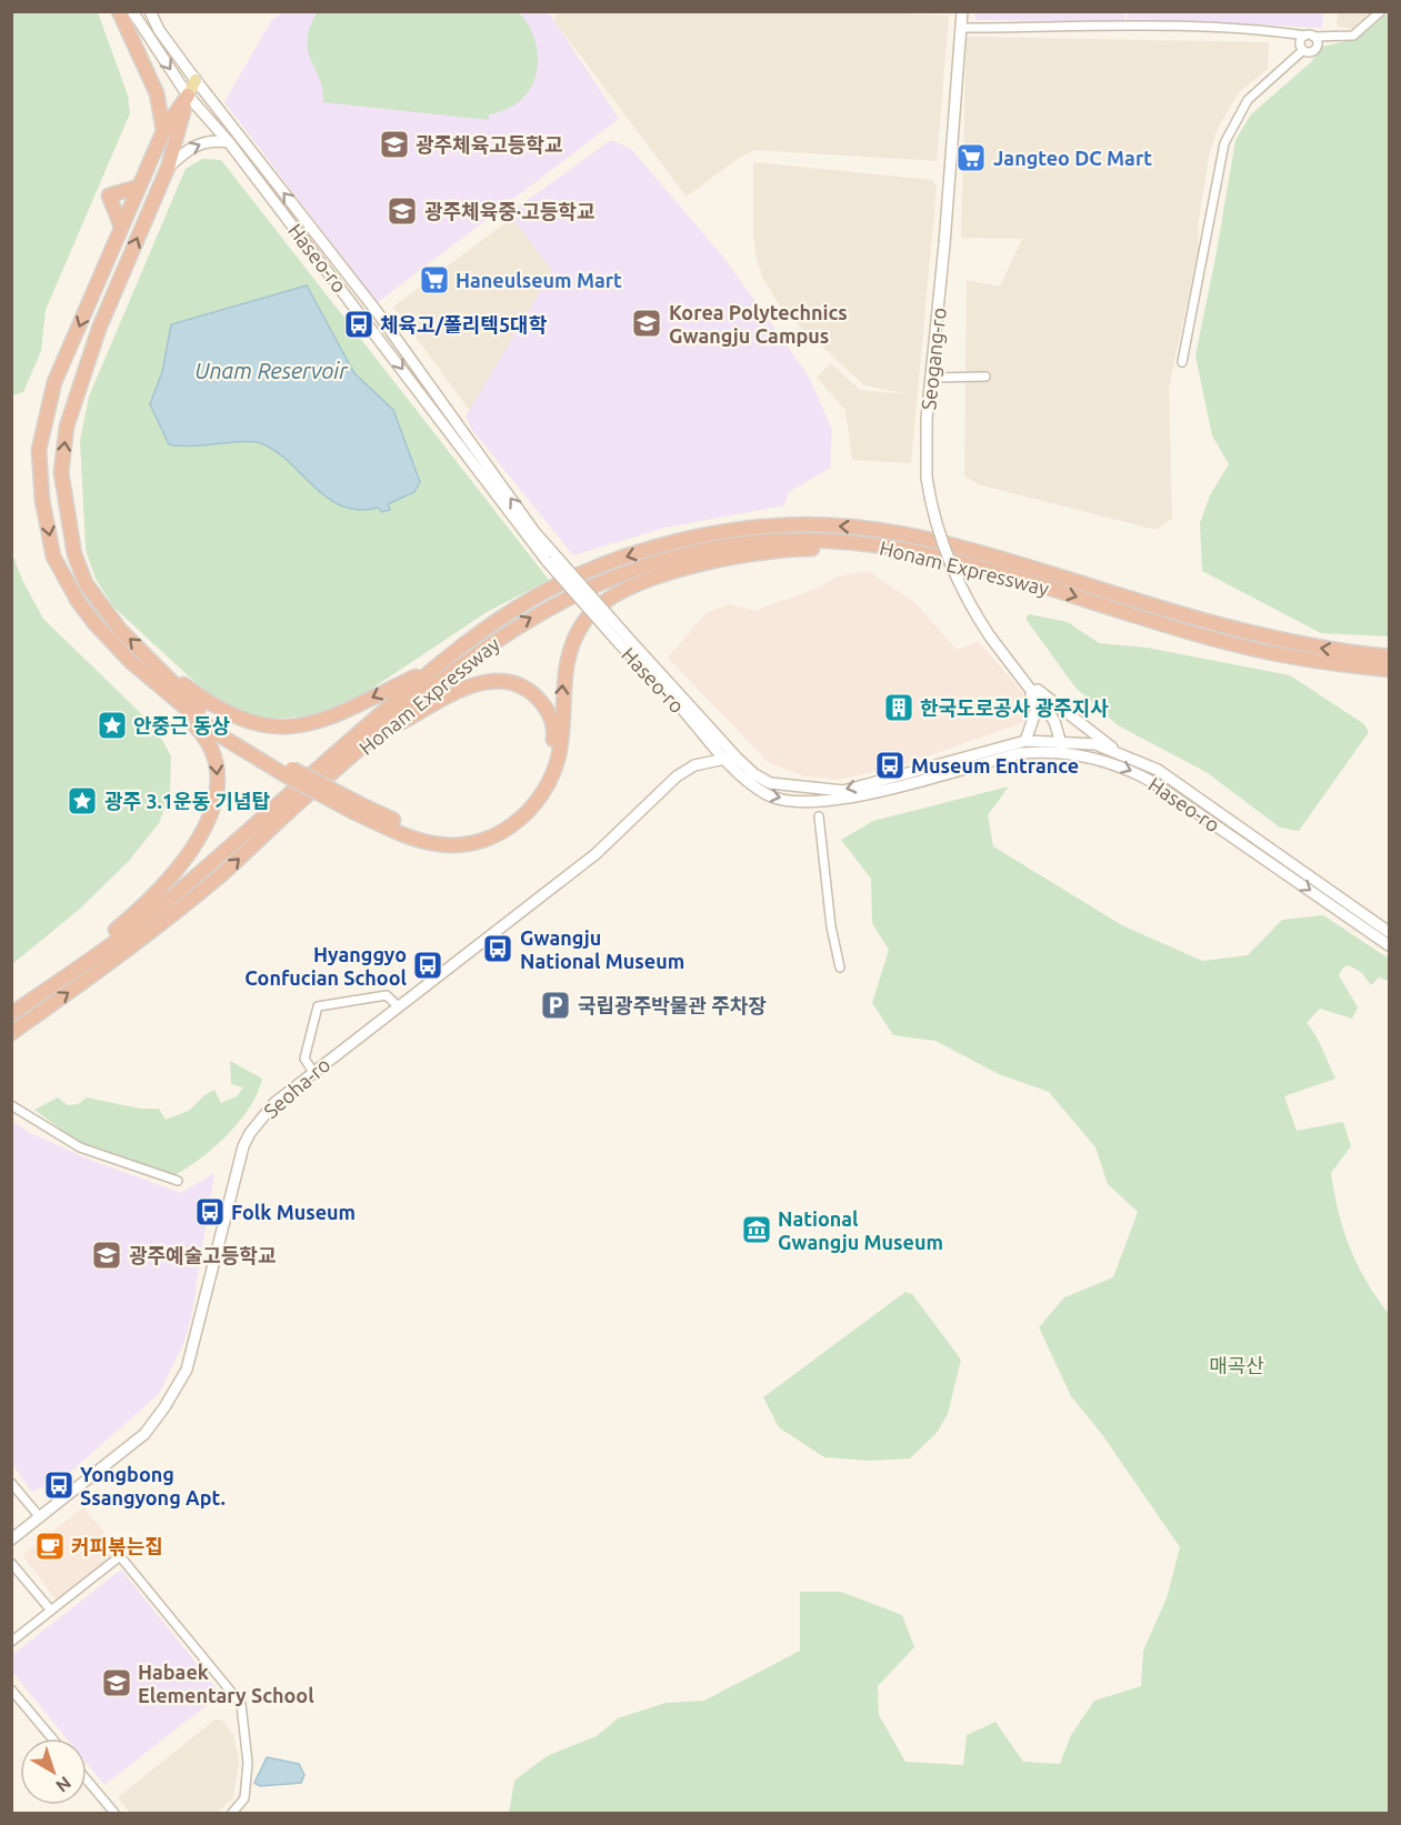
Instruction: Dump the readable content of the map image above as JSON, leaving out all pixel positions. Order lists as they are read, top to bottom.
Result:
{
  "streets": {
    "highway": ["Honam Expressway"],
    "main road": ["Haseo-ro", "Seogang-ro", "Seoha-ro"]
  },
  "crossings": [
    ["Haseo-ro", "Seogang-ro"],
    ["Haseo-ro", "Seoha-ro"]
  ],
  "water": ["Unam Reservoir"],
  "parks": ["매곡산"],
  "places": {
    "school or university": [
      "광주체육고등학교",
      "광주체육중·고등학교",
      "Korea Polytechnics Gwangju Campus",
      "광주예술고등학교",
      "Habaek Elementary School"
    ],
    "supermarket": ["Jangteo DC Mart", "Haneulseum Mart"],
    "bus stop": [
      "체육고/폴리텍5대학",
      "Museum Entrance",
      "Gwangju National Museum",
      "Hyanggyo Confucian School",
      "Folk Museum",
      "Yongbong Ssangyong Apt."
    ],
    "building": ["한국도로공사 광주지사"],
    "place": ["안중근 동상", "광주 3.1운동 기념탑"],
    "parking": ["국립광주박물관 주차장"],
    "museum": ["National Gwangju Museum"],
    "cafe": ["커피볶는집"]
  },
  "north": "bottom right"
}
